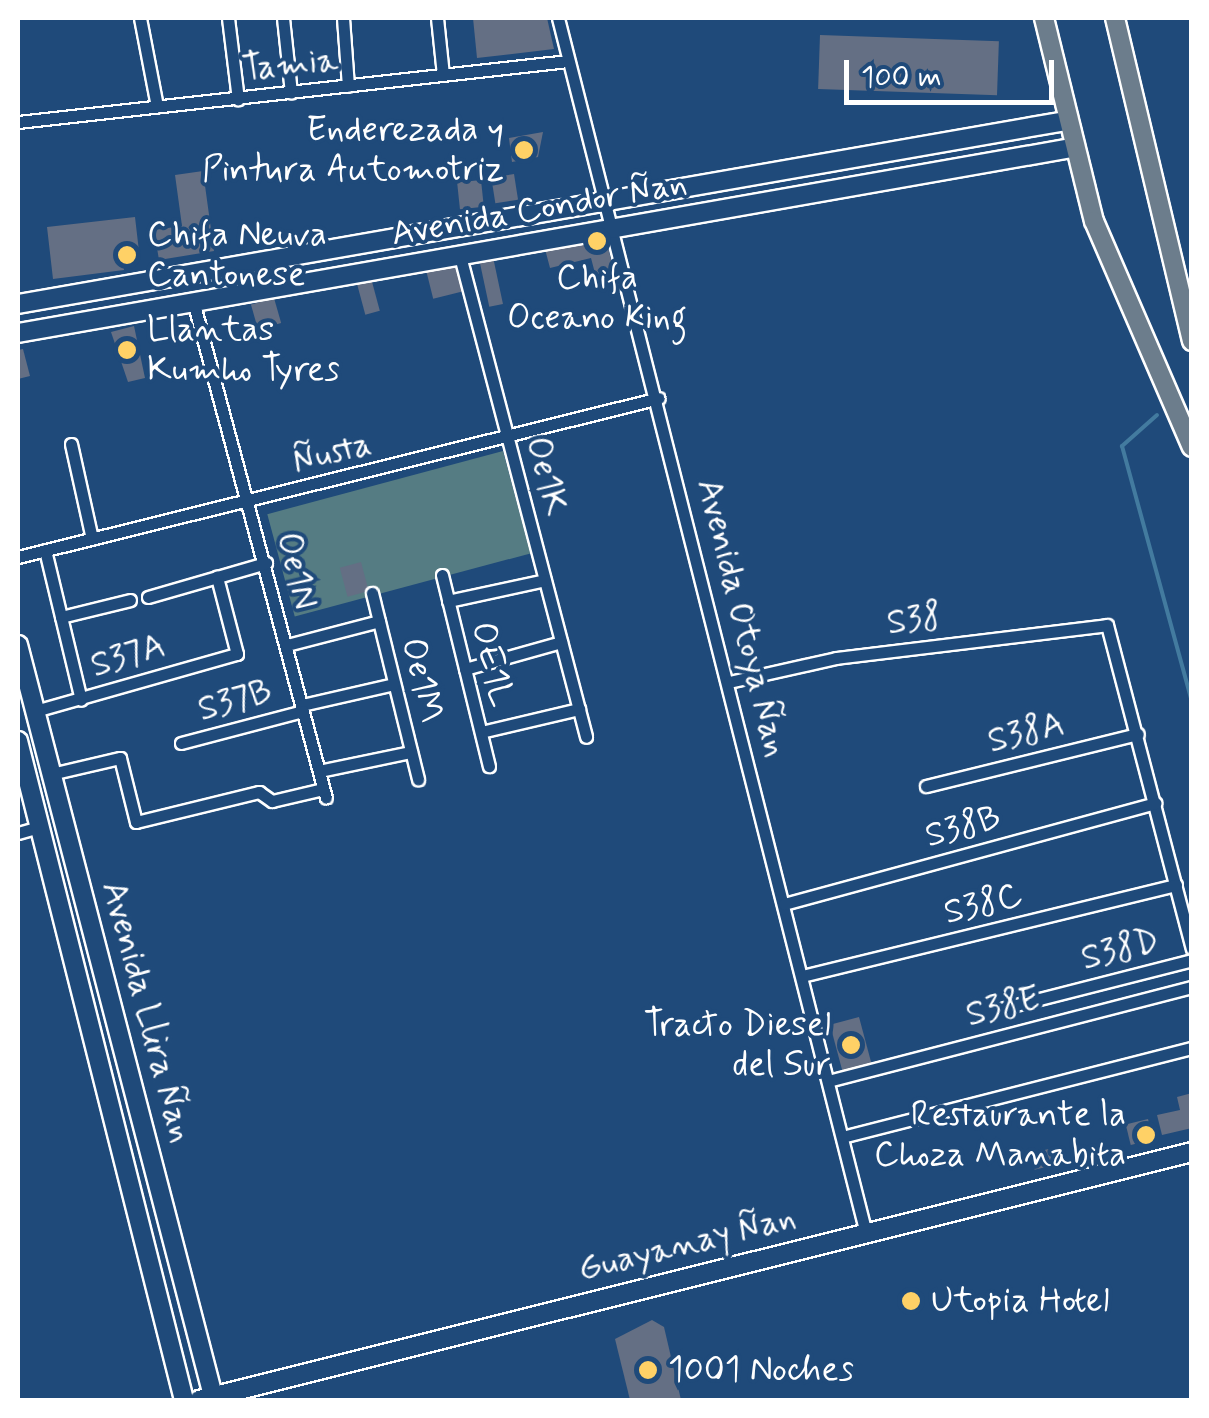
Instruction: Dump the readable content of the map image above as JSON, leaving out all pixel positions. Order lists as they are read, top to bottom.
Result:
{
  "streets": {
    "main road": ["Avenida Condor Ñan", "Avenida Llira Ñan", "Guayanay Ñan"],
    "street": [
      "Tamia",
      "Ñusta",
      "Oe1K",
      "Oe1N",
      "Avenida Otoya Ñan",
      "S38",
      "S37A",
      "OE1L",
      "Oe1M",
      "S37B",
      "S38A",
      "S38B",
      "S38C",
      "S38D",
      "S38E"
    ]
  },
  "crossings": [
    ["Tamia", "Avenida Otoya Ñan"],
    ["Avenida Condor Ñan", "Oe1K"],
    ["Avenida Condor Ñan", "Oe1N"],
    ["Avenida Condor Ñan", "Avenida Otoya Ñan"],
    ["Ñusta", "Oe1K"],
    ["Ñusta", "Oe1N"],
    ["Ñusta", "Avenida Otoya Ñan"],
    ["Oe1N", "S37B"],
    ["Oe1N", "Avenida Llira Ñan"],
    ["Avenida Otoya Ñan", "S38"],
    ["Avenida Otoya Ñan", "S38B"],
    ["Avenida Otoya Ñan", "S38C"],
    ["Avenida Otoya Ñan", "S38E"],
    ["Avenida Otoya Ñan", "Guayanay Ñan"],
    ["S38", "S38A"],
    ["S37A", "Avenida Llira Ñan"],
    ["Oe1M", "S37B"],
    ["Avenida Llira Ñan", "Guayanay Ñan"]
  ],
  "places": [
    "Enderezada y Pintura Automotriz",
    "Chifa Oceano King",
    "Chifa Neuva Cantonese",
    "Llantas Kumho Tyres",
    "Tracto Diesel del Sur",
    "Restaurante la Choza Manabita",
    "Utopia Hotel",
    "1001 Noches"
  ],
  "scale_bar": "100 m"
}
